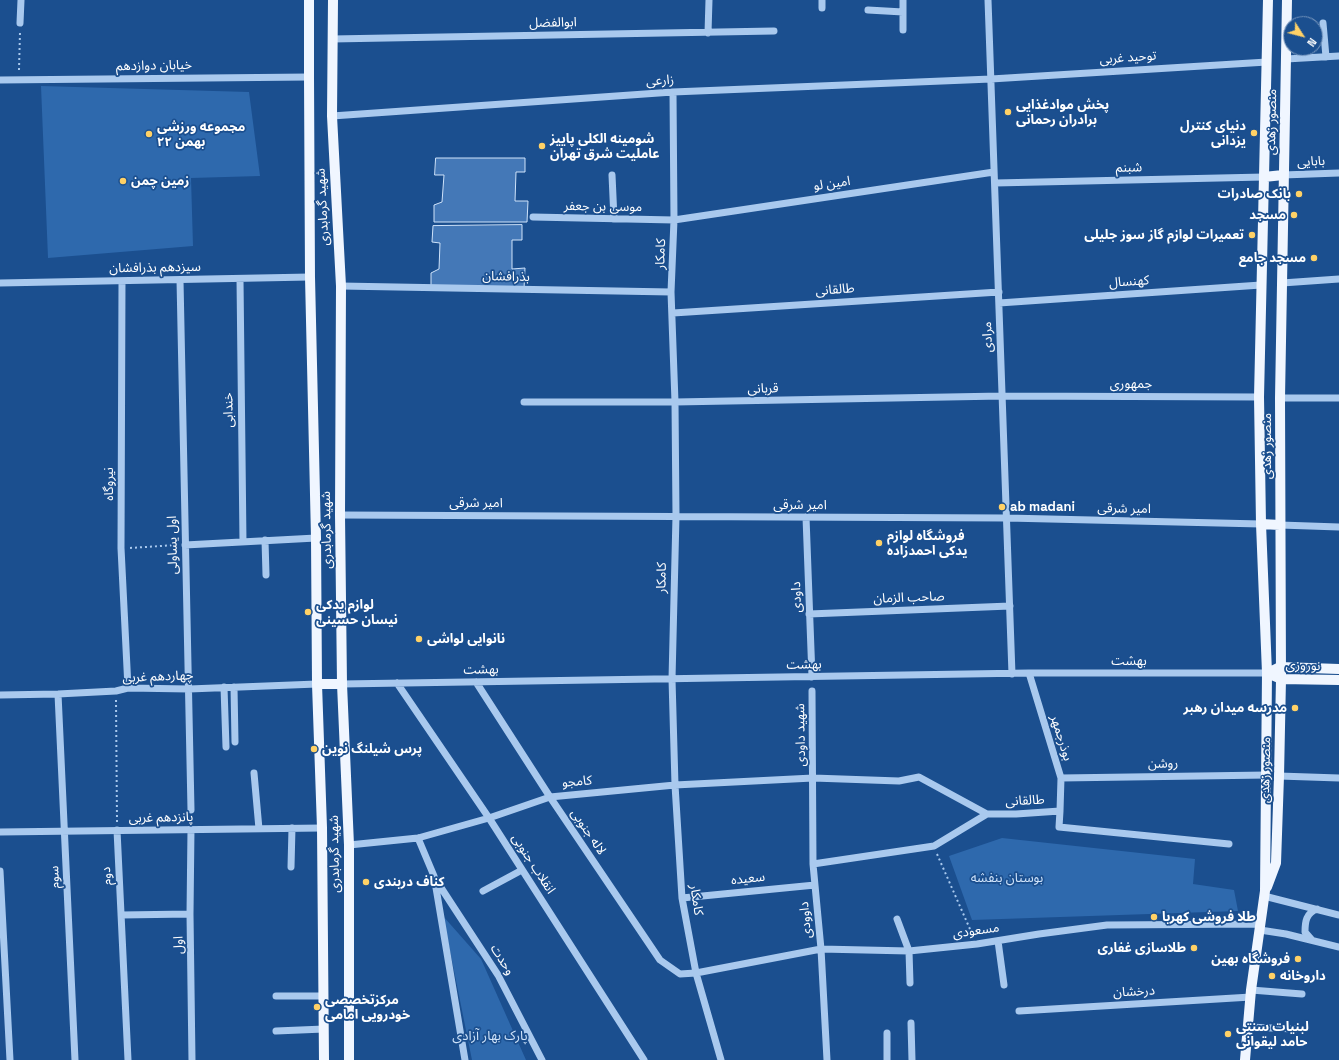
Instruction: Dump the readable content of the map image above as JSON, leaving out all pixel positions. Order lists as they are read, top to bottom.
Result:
{
  "streets": {
    "main road": ["منصور زهدی", "شهید گرمابدری", "نوروزی"],
    "street": [
      "ابوالفضل",
      "توحید غربی",
      "خیابان دوازدهم",
      "زارعی",
      "بابایی",
      "شبنم",
      "امین لو",
      "موسی بن جعفر",
      "کامکار",
      "سیزدهم بذرافشان",
      "بذرافشان",
      "کهنسال",
      "طالقانی",
      "مرادی",
      "جمهوری",
      "قربانی",
      "خندابی",
      "نیروگاه",
      "امیر شرقی",
      "اول یساولی",
      "داودی",
      "صاحب الزمان",
      "بهشت",
      "چهاردهم غربی",
      "شهید داودی",
      "بوذرجمهر",
      "روشن",
      "کامجو",
      "پانزدهم غربی",
      "لاله جنوبی",
      "انقلاب جنوبی",
      "دوم",
      "سوم",
      "سعیده",
      "داوودی",
      "مسعودی",
      "اول",
      "وحدت",
      "درخشان"
    ]
  },
  "crossings": [
    ["ابوالفضل", "شهید گرمابدری"],
    ["توحید غربی", "زارعی"],
    ["توحید غربی", "منصور زهدی"],
    ["توحید غربی", "مرادی"],
    ["خیابان دوازدهم", "شهید گرمابدری"],
    ["زارعی", "شهید گرمابدری"],
    ["زارعی", "کامکار"],
    ["زارعی", "مرادی"],
    ["منصور زهدی", "بابایی"],
    ["منصور زهدی", "شبنم"],
    ["منصور زهدی", "کهنسال"],
    ["منصور زهدی", "جمهوری"],
    ["منصور زهدی", "امیر شرقی"],
    ["منصور زهدی", "بهشت"],
    ["منصور زهدی", "نوروزی"],
    ["منصور زهدی", "روشن"],
    ["منصور زهدی", "مسعودی"],
    ["منصور زهدی", "درخشان"],
    ["شبنم", "مرادی"],
    ["امین لو", "موسی بن جعفر"],
    ["امین لو", "کامکار"],
    ["امین لو", "مرادی"],
    ["شهید گرمابدری", "سیزدهم بذرافشان"],
    ["شهید گرمابدری", "بذرافشان"],
    ["شهید گرمابدری", "امیر شرقی"],
    ["شهید گرمابدری", "بهشت"],
    ["شهید گرمابدری", "چهاردهم غربی"],
    ["شهید گرمابدری", "کامجو"],
    ["شهید گرمابدری", "پانزدهم غربی"],
    ["موسی بن جعفر", "کامکار"],
    ["کامکار", "بذرافشان"],
    ["کامکار", "طالقانی"],
    ["کامکار", "قربانی"],
    ["کامکار", "امیر شرقی"],
    ["کامکار", "بهشت"],
    ["کامکار", "کامجو"],
    ["کامکار", "لاله جنوبی"],
    ["کامکار", "سعیده"],
    ["کامکار", "مسعودی"],
    ["سیزدهم بذرافشان", "خندابی"],
    ["سیزدهم بذرافشان", "نیروگاه"],
    ["سیزدهم بذرافشان", "اول یساولی"],
    ["کهنسال", "مرادی"],
    ["طالقانی", "مرادی"],
    ["طالقانی", "بوذرجمهر"],
    ["طالقانی", "داوودی"],
    ["مرادی", "جمهوری"],
    ["مرادی", "قربانی"],
    ["مرادی", "امیر شرقی"],
    ["مرادی", "صاحب الزمان"],
    ["مرادی", "بهشت"],
    ["جمهوری", "قربانی"],
    ["نیروگاه", "چهاردهم غربی"],
    ["امیر شرقی", "داودی"],
    ["اول یساولی", "چهاردهم غربی"],
    ["داودی", "صاحب الزمان"],
    ["داودی", "بهشت"],
    ["بهشت", "نوروزی"],
    ["بهشت", "بوذرجمهر"],
    ["بهشت", "لاله جنوبی"],
    ["بهشت", "انقلاب جنوبی"],
    ["چهاردهم غربی", "سوم"],
    ["شهید داودی", "کامجو"],
    ["شهید داودی", "داوودی"],
    ["بوذرجمهر", "روشن"],
    ["کامجو", "لاله جنوبی"],
    ["کامجو", "انقلاب جنوبی"],
    ["کامجو", "داوودی"],
    ["کامجو", "وحدت"],
    ["پانزدهم غربی", "دوم"],
    ["پانزدهم غربی", "سوم"],
    ["پانزدهم غربی", "اول"],
    ["لاله جنوبی", "مسعودی"],
    ["سعیده", "داوودی"],
    ["داوودی", "مسعودی"]
  ],
  "parks": ["بوستان بنفشه", "پارک بهار آزادی"],
  "places": [
    "پخش موادغذایی برادران رحمانی",
    "دنیای کنترل یزدانی",
    "مجموعه ورزشی ۲۲ بهمن",
    "شومینه الکلی پاییز عاملیت شرق تهران",
    "زمین چمن",
    "بانک صادرات",
    "مسجد",
    "تعمیرات لوازم گاز سوز جلیلی",
    "مسجد جامع",
    "ab madani",
    "فروشگاه لوازم یدکی احمدزاده",
    "لوازم یدکی نیسان حسینی",
    "نانوایی لواشی",
    "مدرسه میدان رهبر",
    "پرس شیلنگ نوین",
    "کناف دربندی",
    "طلا فروشی کهربا",
    "طلاسازی غفاری",
    "فروشگاه بهین",
    "داروخانه",
    "مرکزتخصصی خودرویی امامی",
    "لبنیات سنتی حامد لیقوانی"
  ],
  "north": "bottom right"
}
